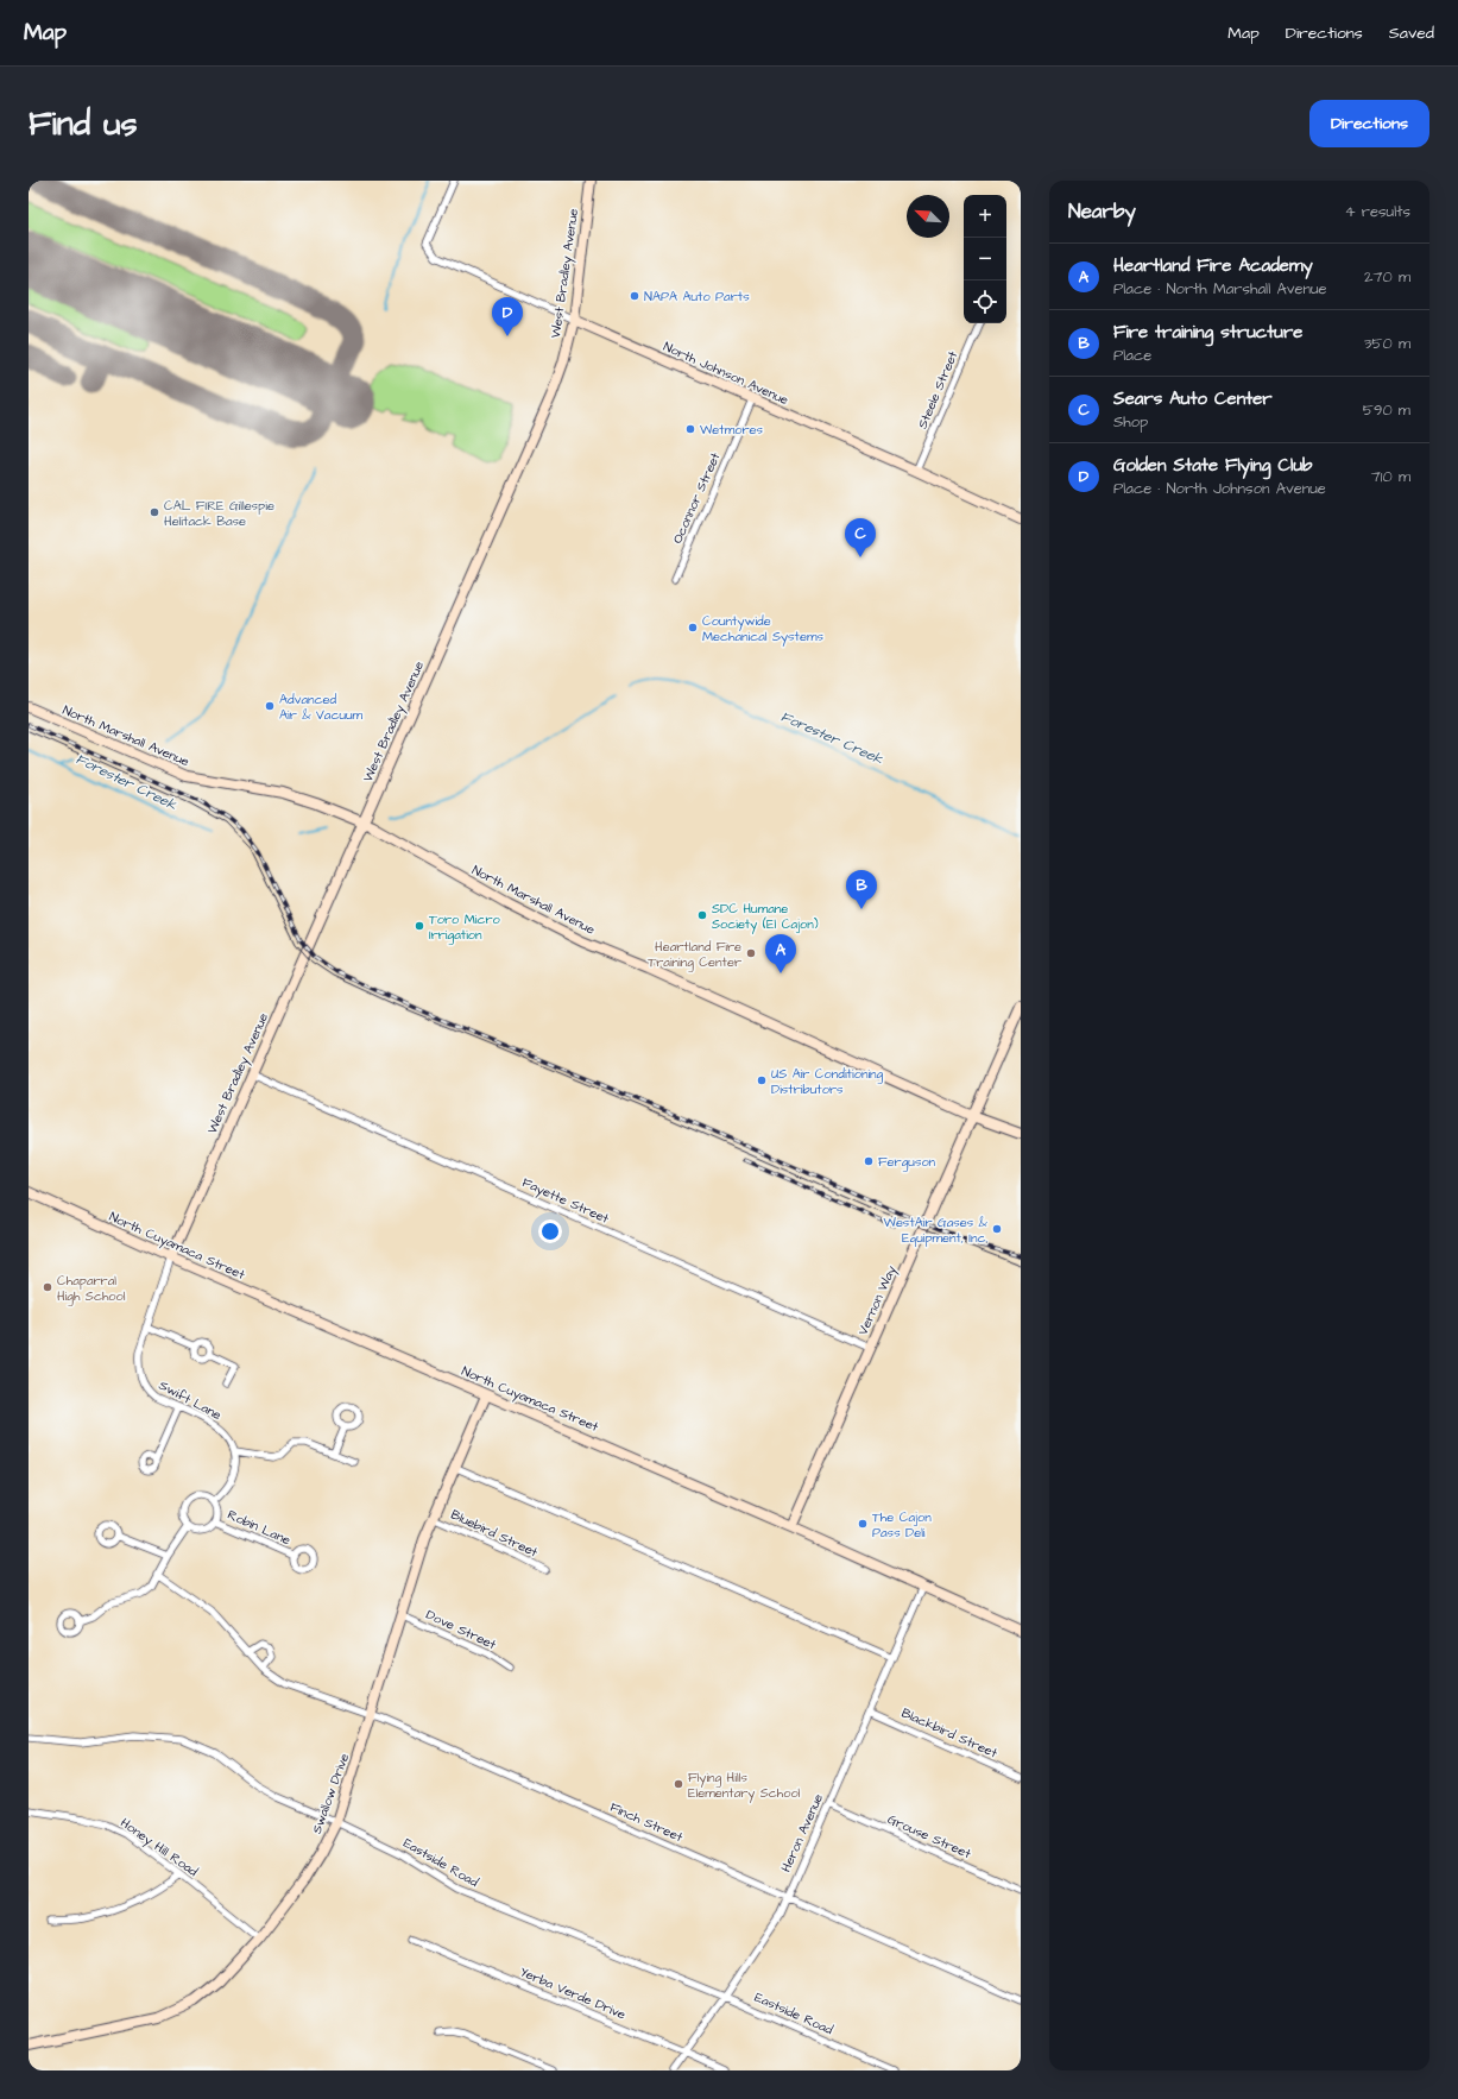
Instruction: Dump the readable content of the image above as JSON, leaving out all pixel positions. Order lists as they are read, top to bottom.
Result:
{
  "streets": {
    "main road": [
      "West Bradley Avenue",
      "North Johnson Avenue",
      "North Marshall Avenue",
      "North Cuyamaca Street",
      "Vernon Way",
      "Swallow Drive"
    ],
    "street": [
      "Steele Street",
      "Oconnor Street",
      "Fayette Street",
      "Swift Lane",
      "Robin Lane",
      "Bluebird Street",
      "Dove Street",
      "Blackbird Street",
      "Finch Street",
      "Heron Avenue",
      "Grouse Street",
      "Honey Hill Road",
      "Eastside Road",
      "Yerba Verde Drive"
    ]
  },
  "crossings": [
    ["West Bradley Avenue", "North Johnson Avenue"],
    ["West Bradley Avenue", "North Marshall Avenue"],
    ["West Bradley Avenue", "Fayette Street"],
    ["West Bradley Avenue", "North Cuyamaca Street"],
    ["West Bradley Avenue", "Swift Lane"],
    ["North Johnson Avenue", "Steele Street"],
    ["North Johnson Avenue", "Oconnor Street"],
    ["North Marshall Avenue", "Vernon Way"],
    ["Fayette Street", "Vernon Way"],
    ["North Cuyamaca Street", "Vernon Way"],
    ["North Cuyamaca Street", "Swift Lane"],
    ["North Cuyamaca Street", "Swallow Drive"],
    ["North Cuyamaca Street", "Heron Avenue"],
    ["Bluebird Street", "Swallow Drive"],
    ["Dove Street", "Swallow Drive"],
    ["Blackbird Street", "Heron Avenue"],
    ["Swallow Drive", "Finch Street"],
    ["Swallow Drive", "Honey Hill Road"],
    ["Swallow Drive", "Eastside Road"],
    ["Finch Street", "Heron Avenue"],
    ["Heron Avenue", "Grouse Street"],
    ["Heron Avenue", "Eastside Road"],
    ["Heron Avenue", "Yerba Verde Drive"]
  ],
  "water": ["Forester Creek"],
  "places": [
    "NAPA Auto Parts",
    "Wetmores",
    "CAL FIRE Gillespie Helitack Base",
    "Countywide Mechanical Systems",
    "Advanced Air & Vacuum",
    "SDC Humane Society (El Cajon)",
    "Toro Micro Irrigation",
    "Heartland Fire Training Center",
    "US Air Conditioning Distributors",
    "Ferguson",
    "WestAir Gases & Equipment, Inc.",
    "Chaparral High School",
    "The Cajon Pass Deli",
    "Flying Hills Elementary School"
  ],
  "north": "top left",
  "page": {
    "header": "Map",
    "nav": ["Map", "Directions", "Saved"],
    "buttons": "Directions",
    "title": "Find us",
    "heading": ["Nearby", "4 results"],
    "map_buttons": ["+", "−"],
    "list": [
      {
        "mark": "A",
        "name": "Heartland Fire Academy",
        "note": "Place · North Marshall Avenue",
        "value": "270 m"
      },
      {
        "mark": "B",
        "name": "Fire training structure",
        "note": "Place",
        "value": "350 m"
      },
      {
        "mark": "C",
        "name": "Sears Auto Center",
        "note": "Shop",
        "value": "590 m"
      },
      {
        "mark": "D",
        "name": "Golden State Flying Club",
        "note": "Place · North Johnson Avenue",
        "value": "710 m"
      }
    ],
    "pins": [
      "D",
      "C",
      "B",
      "A"
    ]
  }
}
